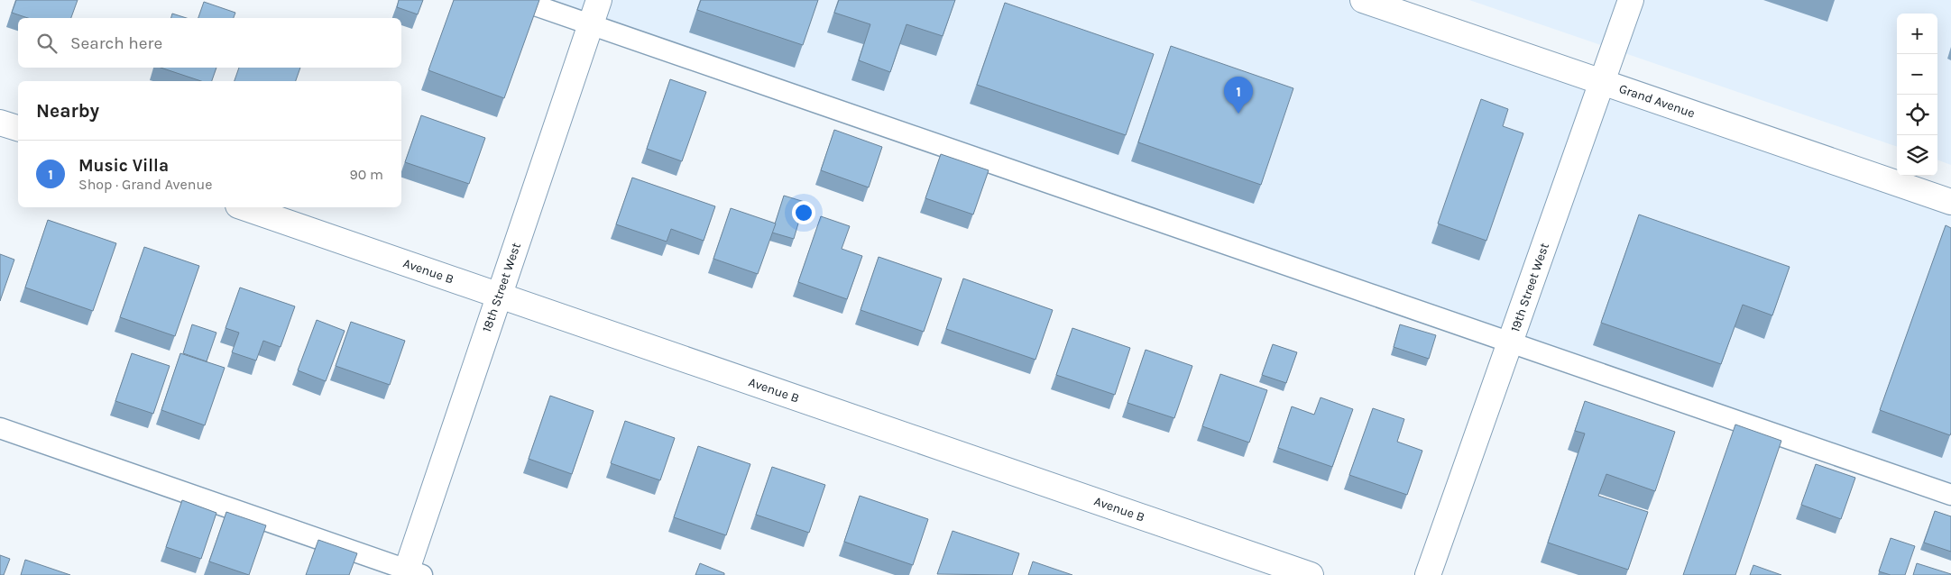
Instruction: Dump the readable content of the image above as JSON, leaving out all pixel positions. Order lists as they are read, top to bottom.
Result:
{
  "streets": {
    "street": [
      "Grand Avenue",
      "Avenue B",
      "18th Street West",
      "19th Street West"
    ]
  },
  "crossings": [
    ["Grand Avenue", "19th Street West"],
    ["Avenue B", "18th Street West"]
  ],
  "page": {
    "map_buttons": ["+", "−"],
    "search": "Search here",
    "pins": "1",
    "heading": "Nearby",
    "list": [
      {
        "mark": "1",
        "name": "Music Villa",
        "note": "Shop · Grand Avenue",
        "value": "90 m"
      }
    ]
  }
}
